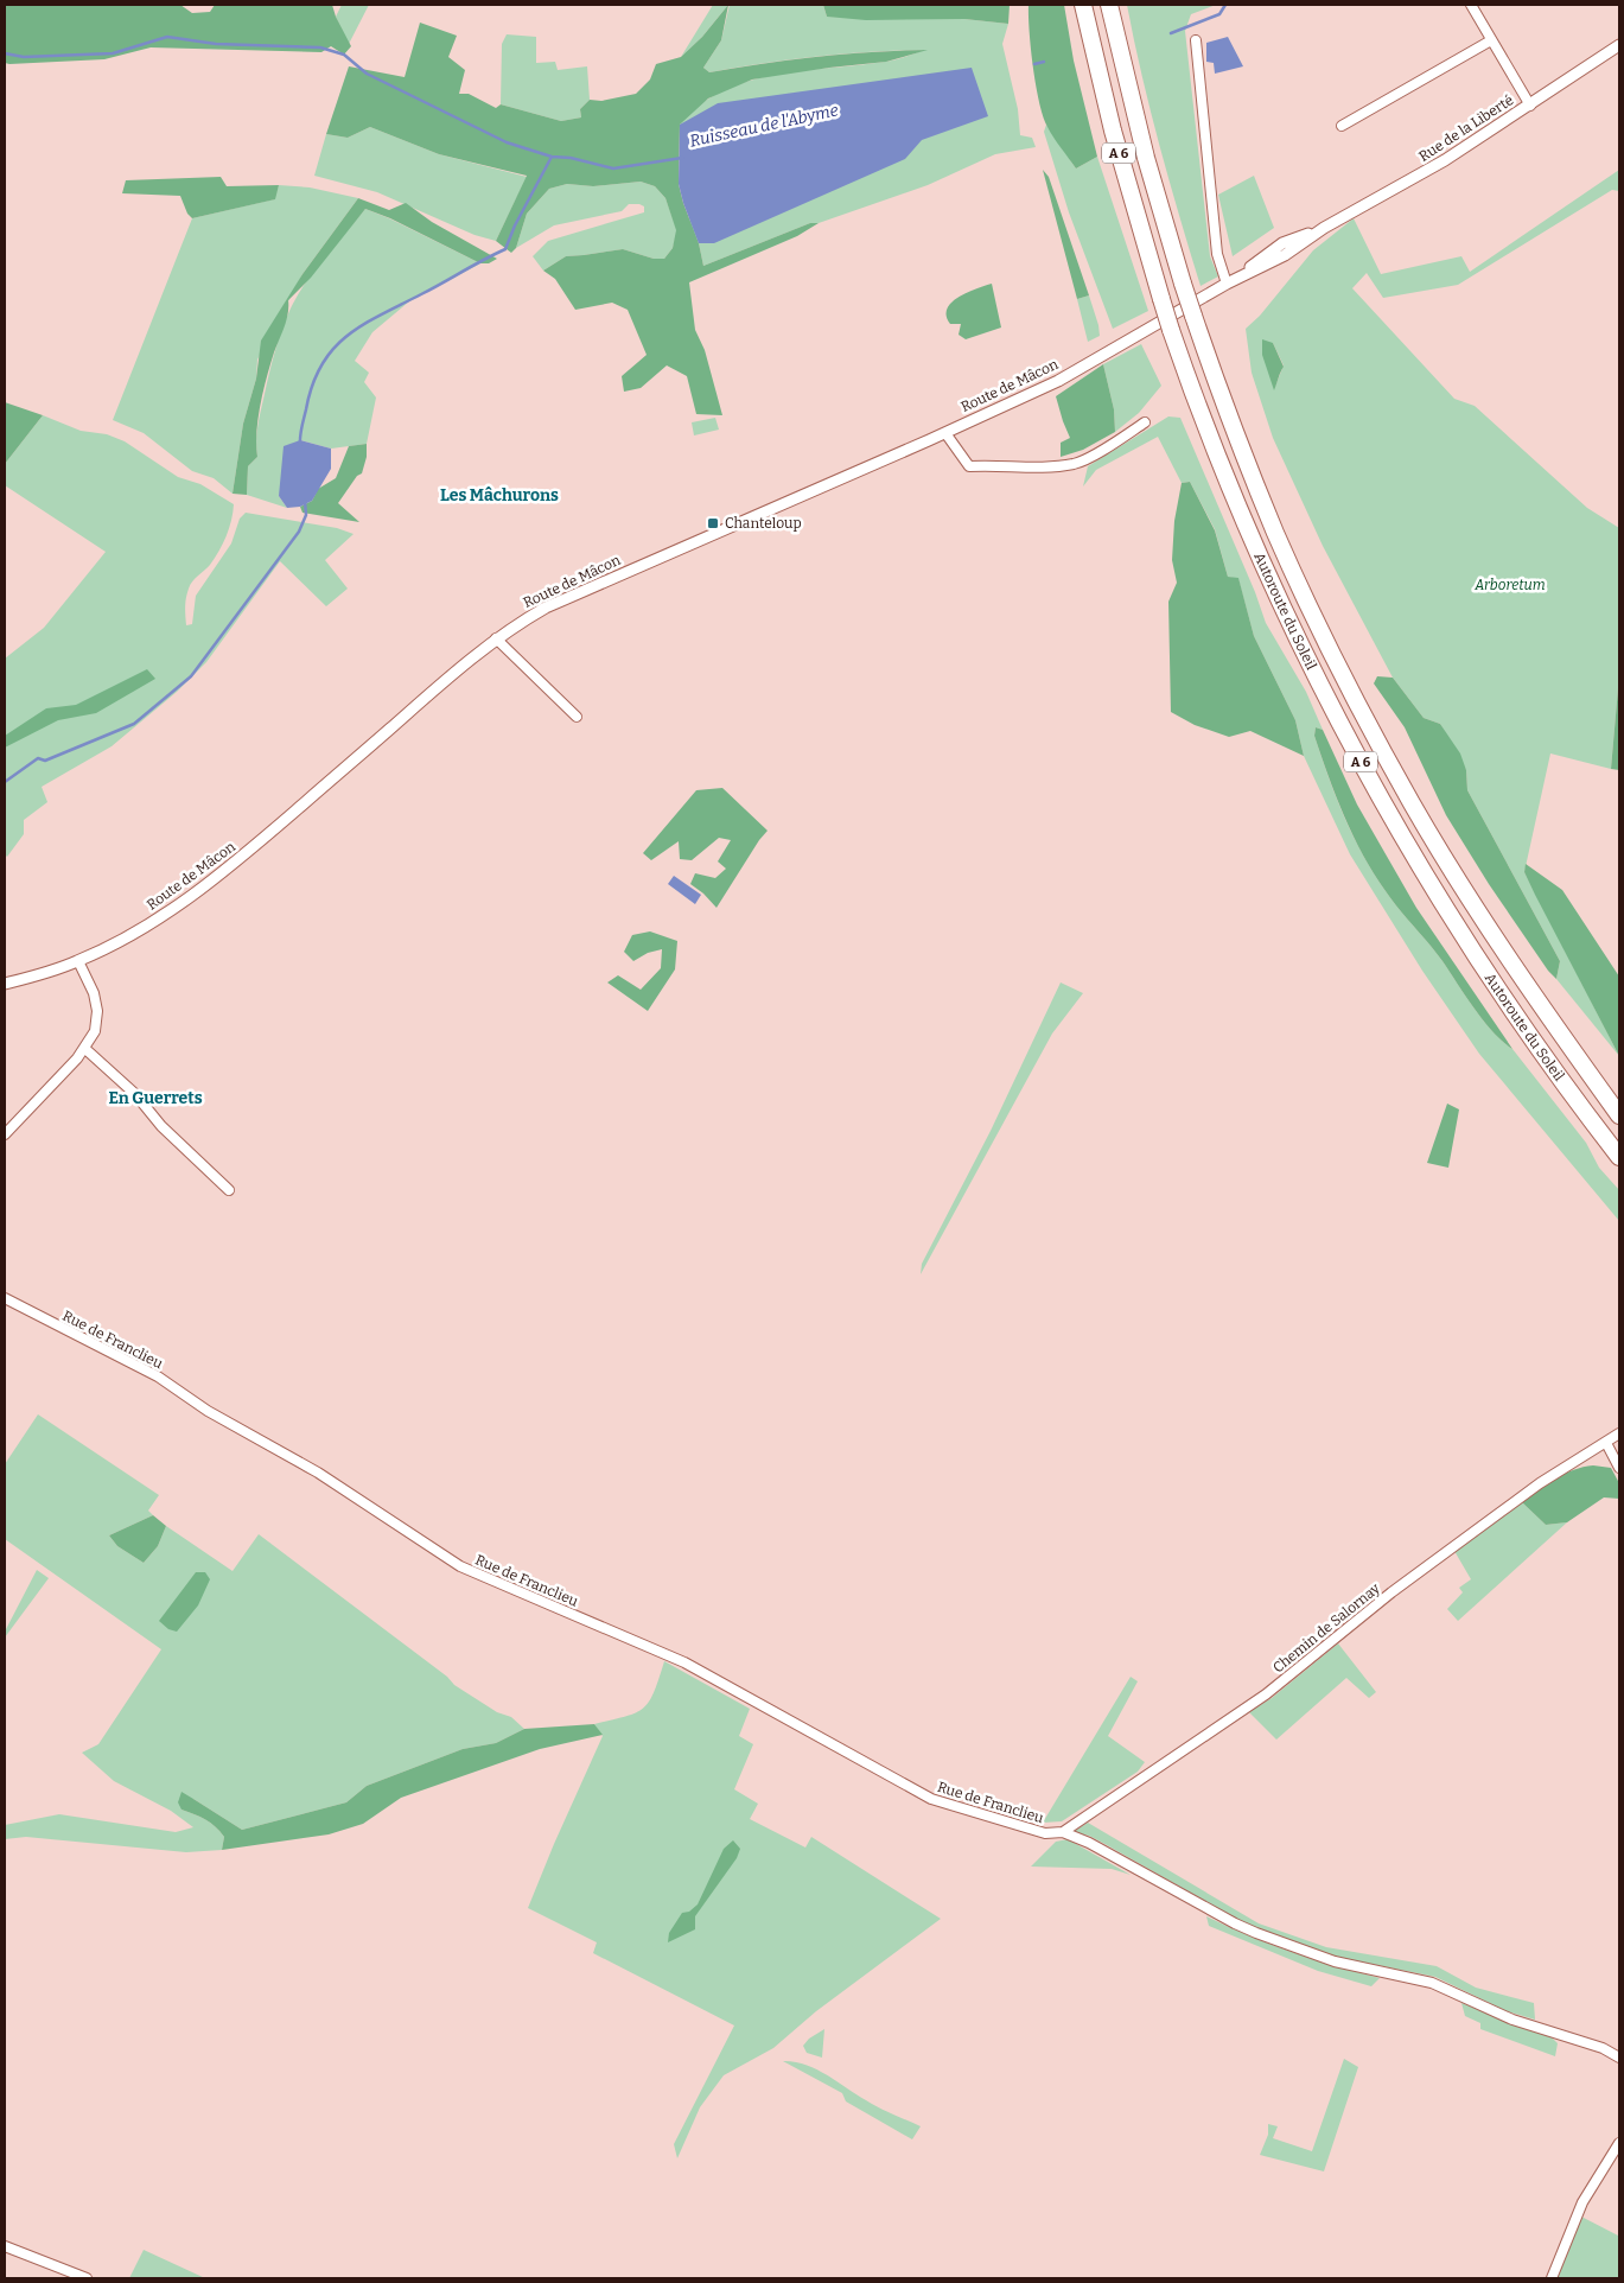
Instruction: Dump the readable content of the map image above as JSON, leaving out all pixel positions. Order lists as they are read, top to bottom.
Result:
{
  "streets": {
    "highway": ["A 6", "Autoroute du Soleil"],
    "street": [
      "Rue de la Liberté",
      "Route de Mâcon",
      "Rue de Franclieu",
      "Chemin de Salornay"
    ]
  },
  "crossings": [
    ["Rue de la Liberté", "Route de Mâcon"],
    ["Rue de la Liberté", "Autoroute du Soleil"],
    ["Route de Mâcon", "Autoroute du Soleil"],
    ["Rue de Franclieu", "Chemin de Salornay"]
  ],
  "districts": ["Les Mâchurons", "En Guerrets"],
  "water": ["Ruisseau de l'Abyme"],
  "parks": ["Arboretum"],
  "places": {
    "transit": ["Chanteloup"]
  }
}
